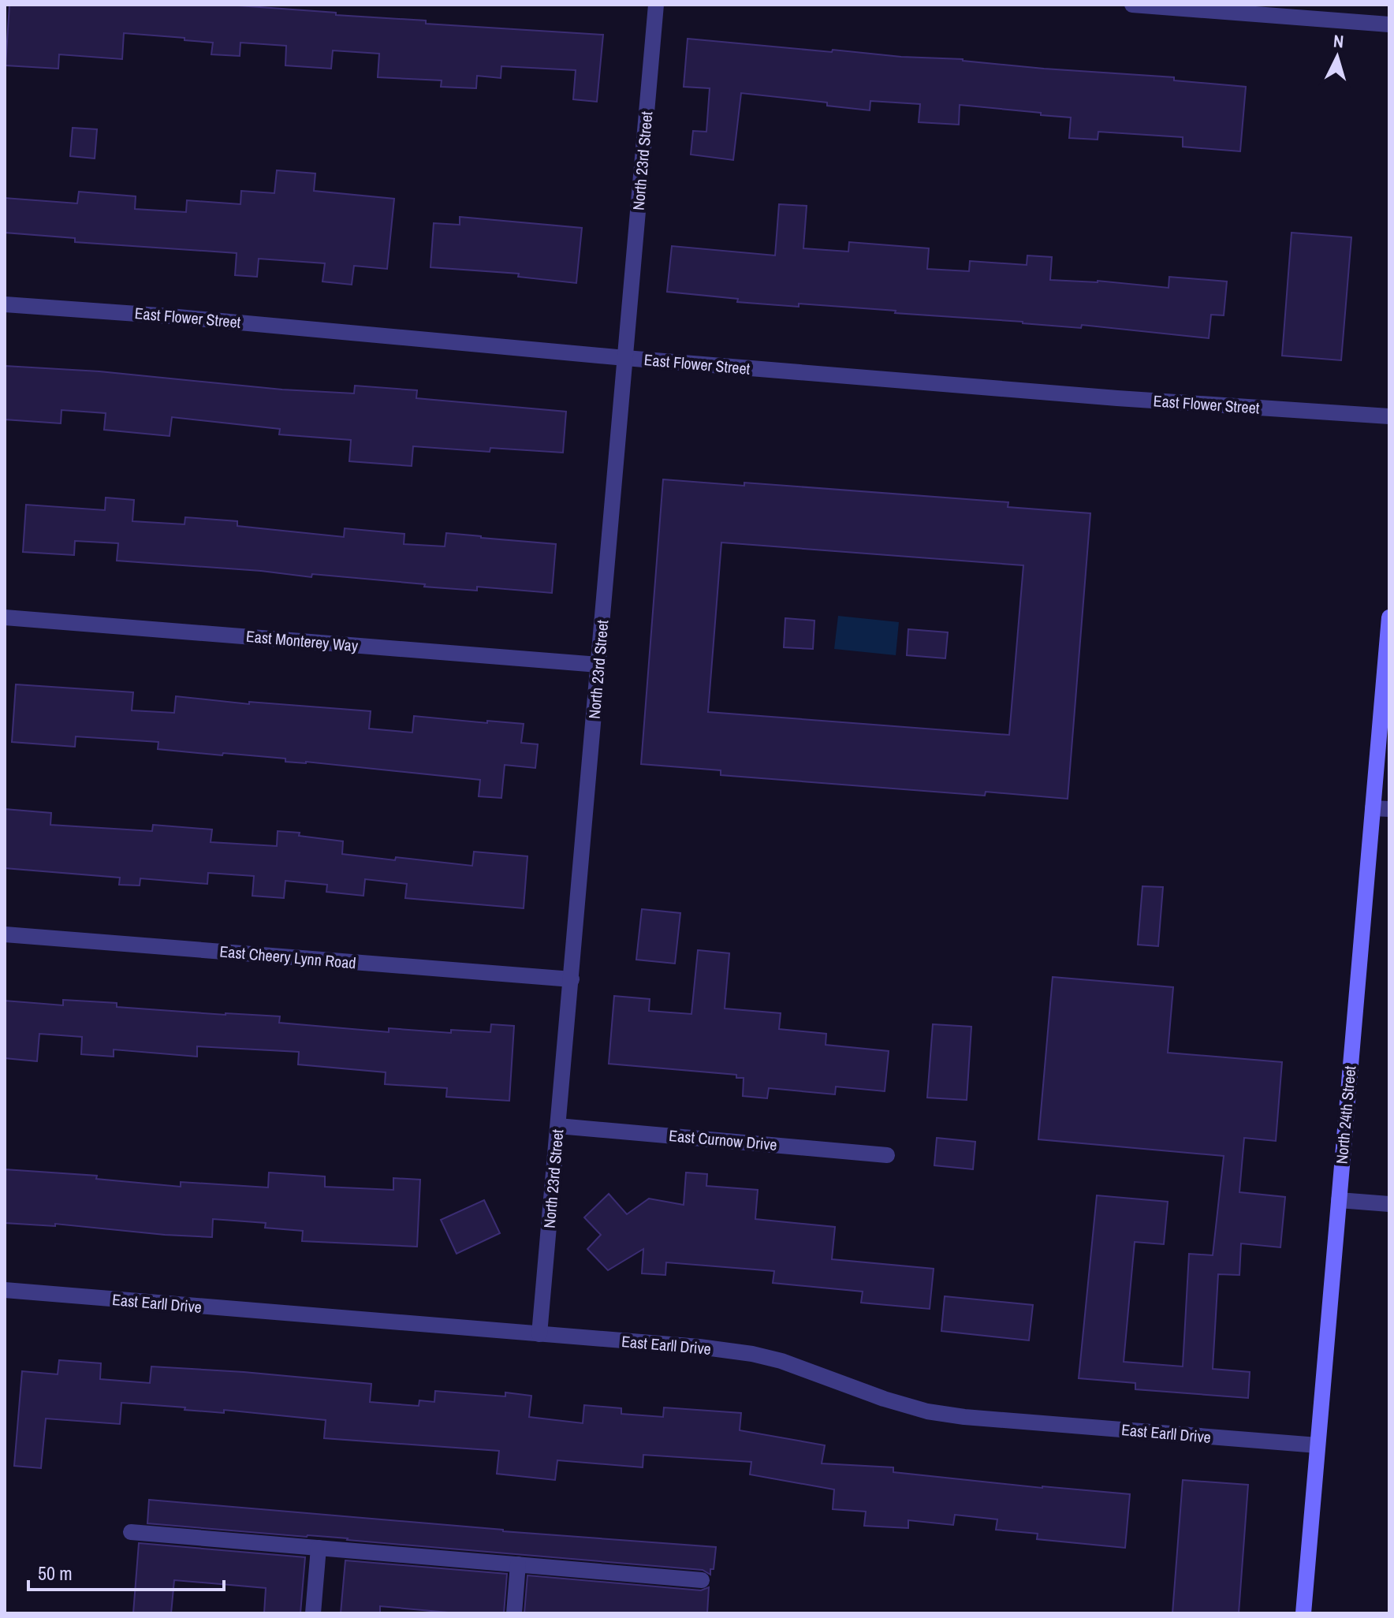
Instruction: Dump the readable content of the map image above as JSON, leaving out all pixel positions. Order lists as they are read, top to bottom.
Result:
{
  "streets": {
    "main road": ["North 24th Street"],
    "street": [
      "North 23rd Street",
      "East Flower Street",
      "East Monterey Way",
      "East Cheery Lynn Road",
      "East Curnow Drive",
      "East Earll Drive"
    ]
  },
  "crossings": [
    ["North 23rd Street", "East Flower Street"],
    ["North 23rd Street", "East Monterey Way"],
    ["North 23rd Street", "East Cheery Lynn Road"],
    ["North 23rd Street", "East Curnow Drive"],
    ["North 23rd Street", "East Earll Drive"],
    ["North 24th Street", "East Earll Drive"]
  ],
  "scale_bar": "50 m",
  "north": "top"
}
